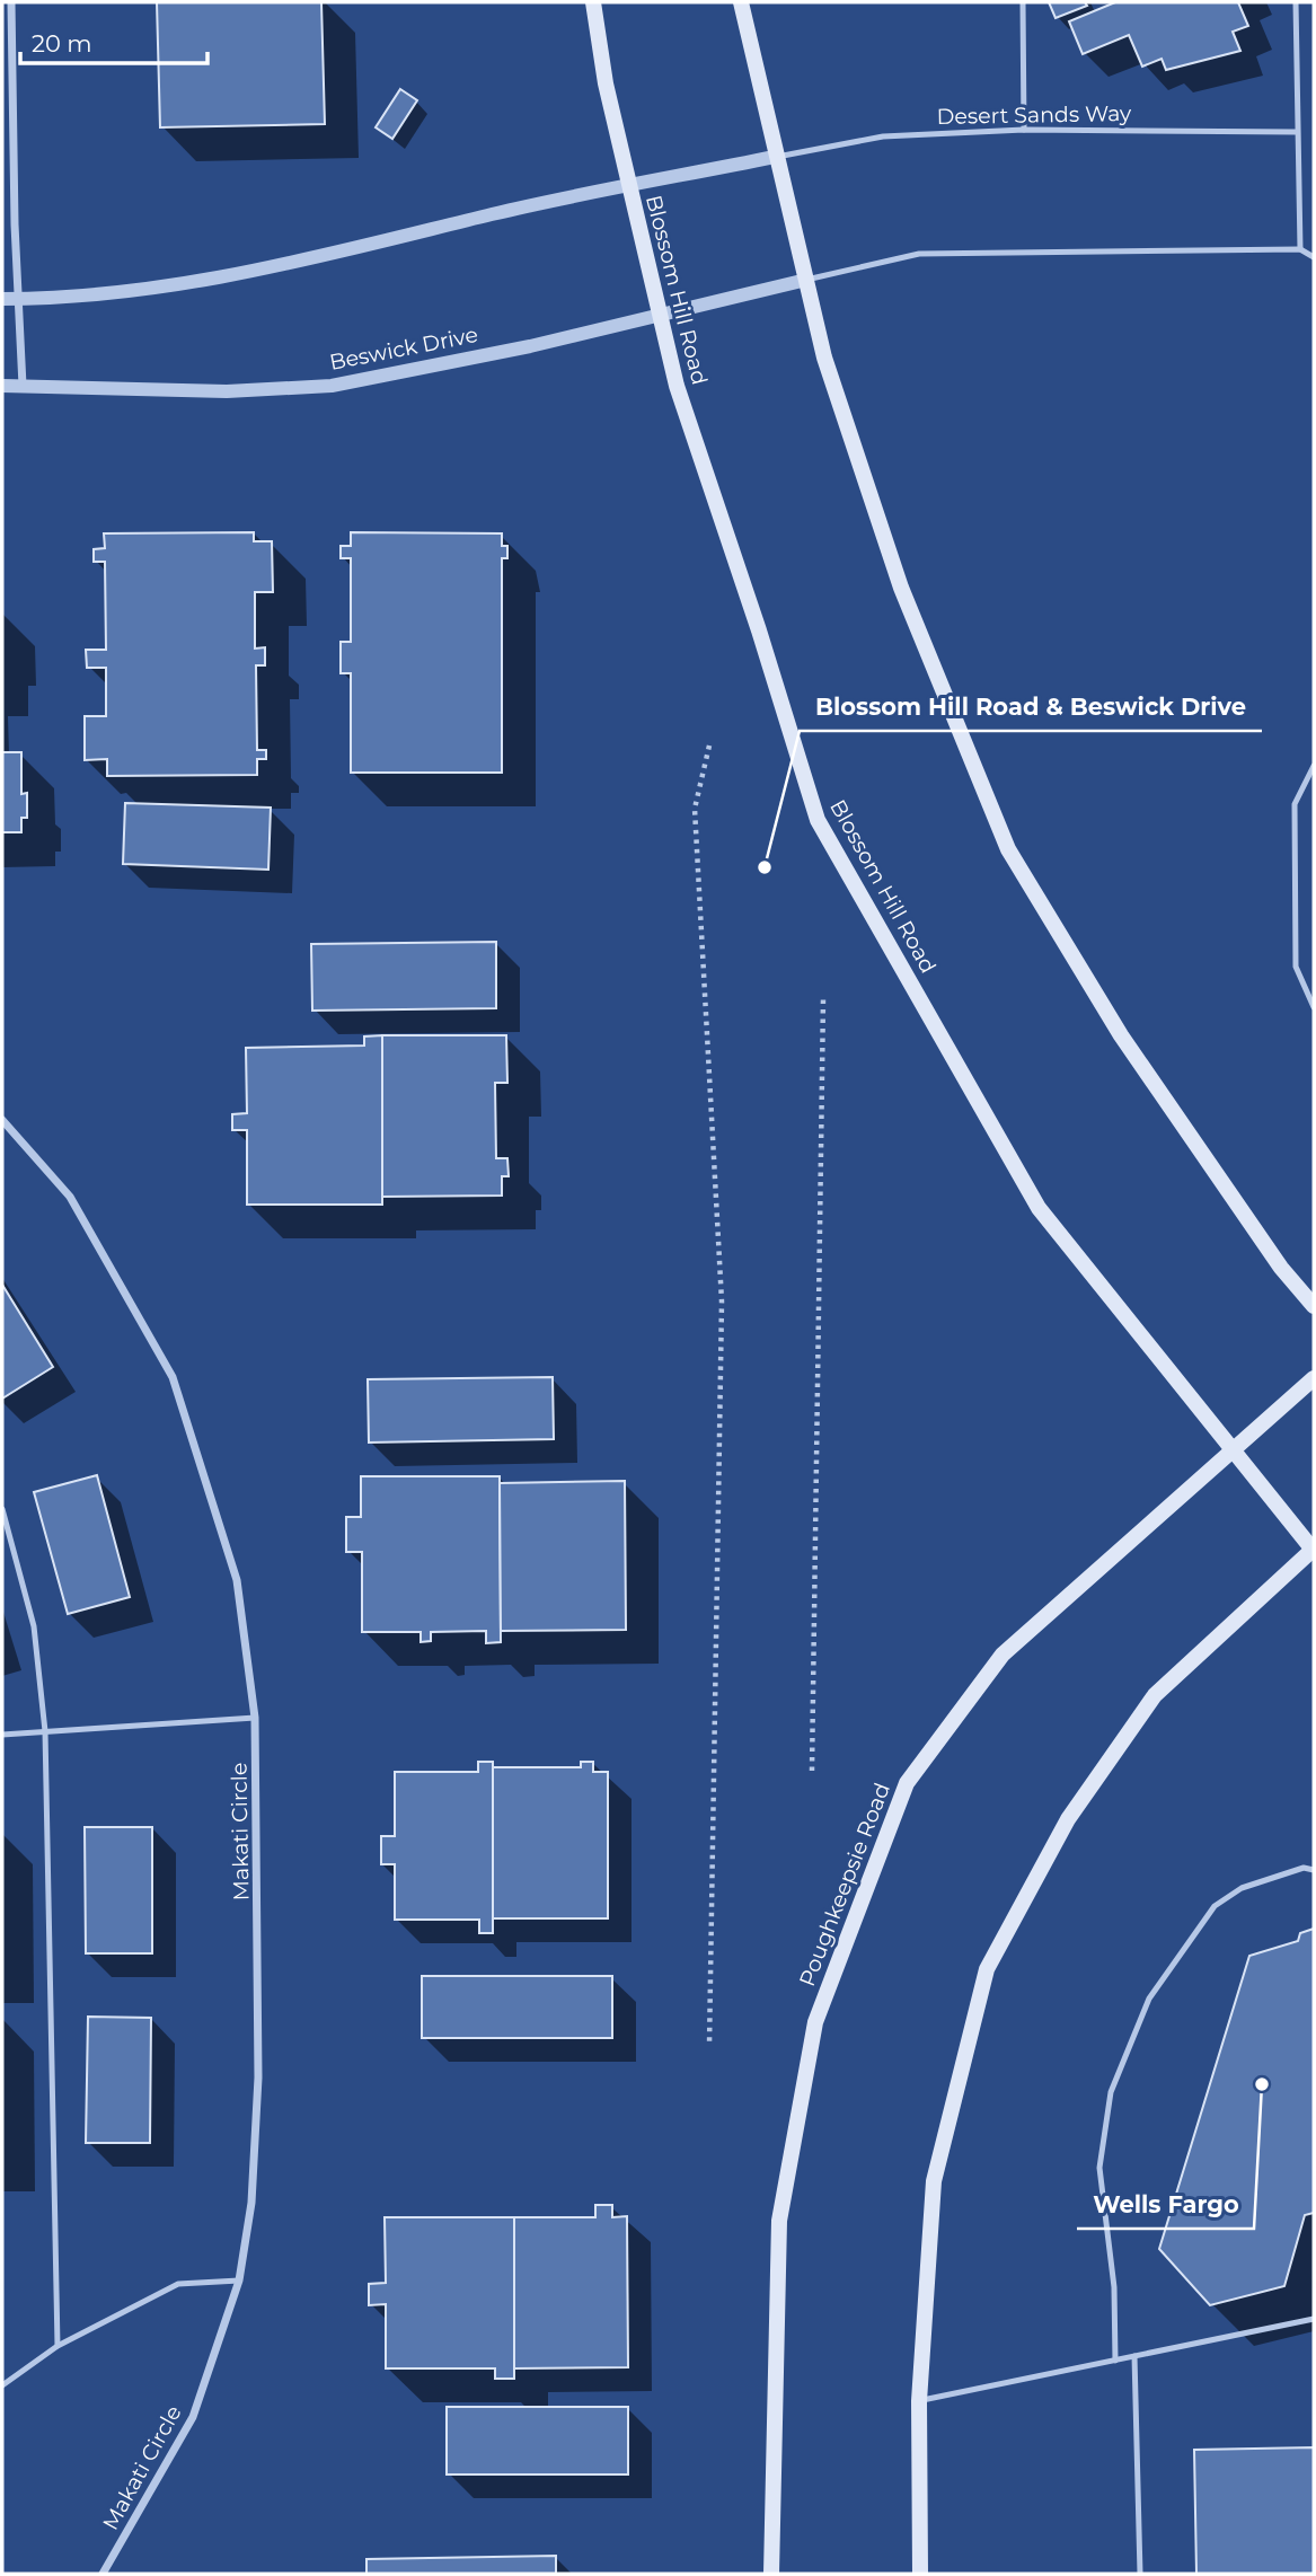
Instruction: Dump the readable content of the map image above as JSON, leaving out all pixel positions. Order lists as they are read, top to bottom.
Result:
{
  "streets": {
    "main road": ["Blossom Hill Road", "Poughkeepsie Road"],
    "street": ["Beswick Drive", "Makati Circle"],
    "lane": ["Desert Sands Way"]
  },
  "crossings": [
    ["Blossom Hill Road", "Beswick Drive"],
    ["Blossom Hill Road", "Poughkeepsie Road"]
  ],
  "places": ["Blossom Hill Road & Beswick Drive", "Wells Fargo"],
  "scale_bar": "20 m"
}
